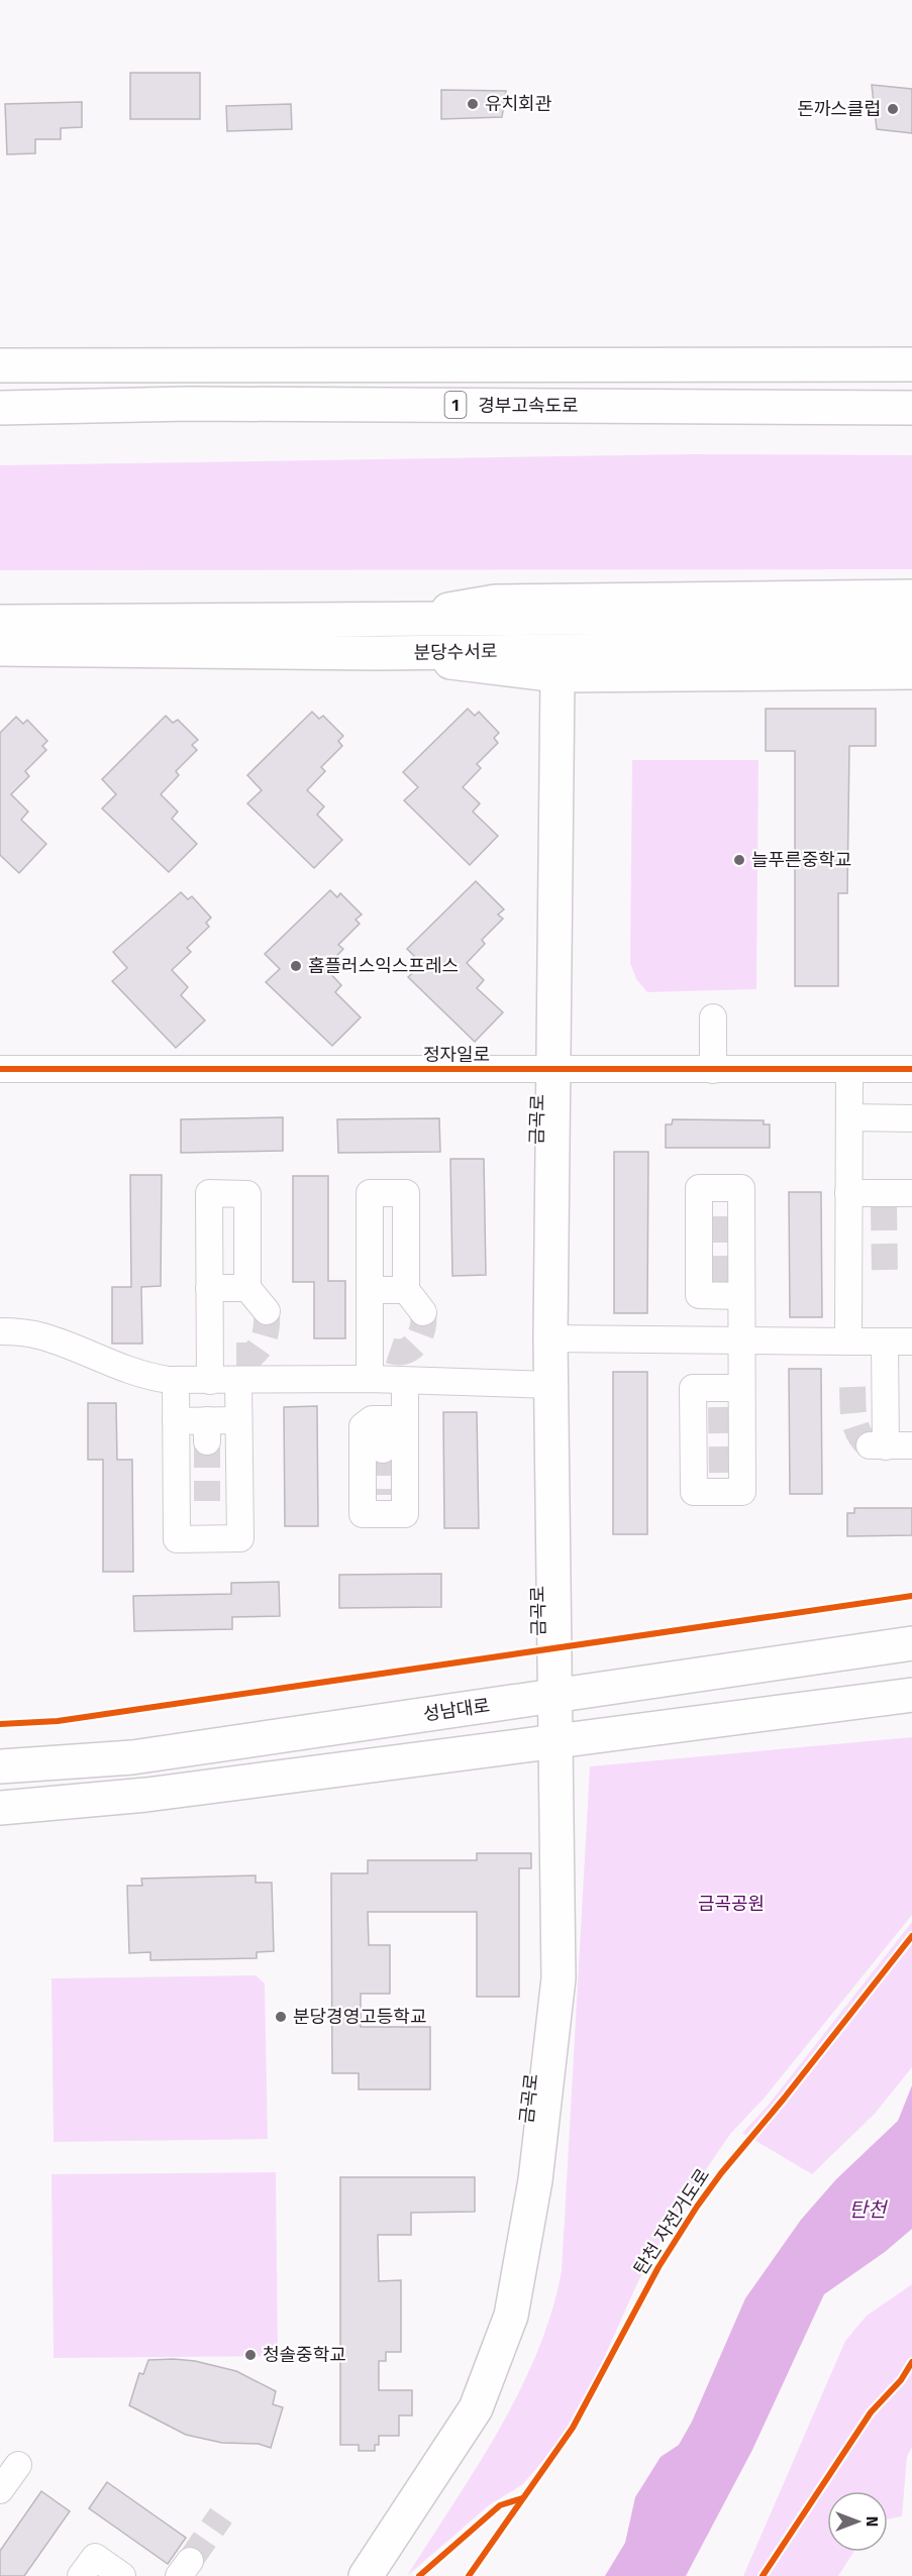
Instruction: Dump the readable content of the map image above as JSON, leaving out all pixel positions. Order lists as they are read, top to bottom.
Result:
{
  "streets": {
    "main road": [
      "1",
      "경부고속도로",
      "분당수서로",
      "금곡로",
      "성남대로"
    ],
    "street": ["정자일로"],
    "cycle path": ["탄천 자전거도로"]
  },
  "crossings": [
    ["정자일로", "금곡로"],
    ["금곡로", "성남대로"]
  ],
  "water": ["탄천"],
  "parks": ["금곡공원"],
  "places": [
    "유치회관",
    "돈까스클럽",
    "늘푸른중학교",
    "홈플러스익스프레스",
    "분당경영고등학교",
    "청솔중학교"
  ],
  "north": "right"
}
